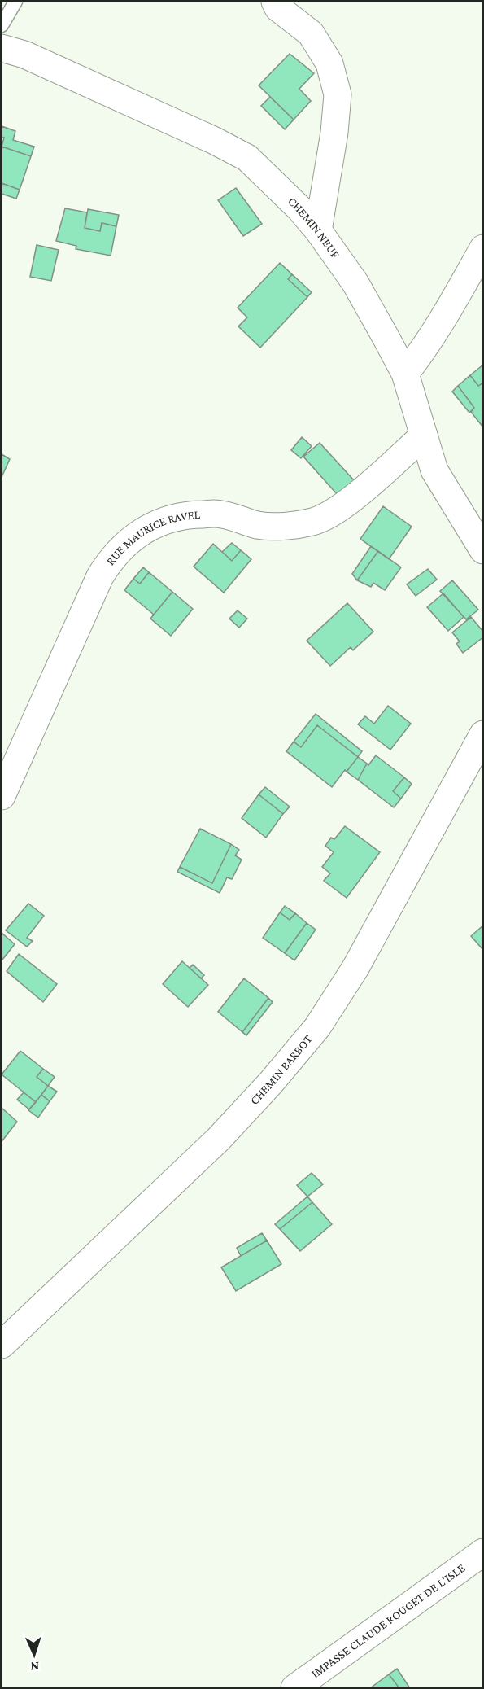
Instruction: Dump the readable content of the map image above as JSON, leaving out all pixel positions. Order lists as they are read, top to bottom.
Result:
{
  "streets": {
    "street": [
      "CHEMIN NEUF",
      "RUE MAURICE RAVEL",
      "CHEMIN BARBOT",
      "IMPASSE CLAUDE ROUGET DE L'ISLE"
    ]
  },
  "crossings": [
    ["CHEMIN NEUF", "RUE MAURICE RAVEL"]
  ],
  "north": "bottom"
}
